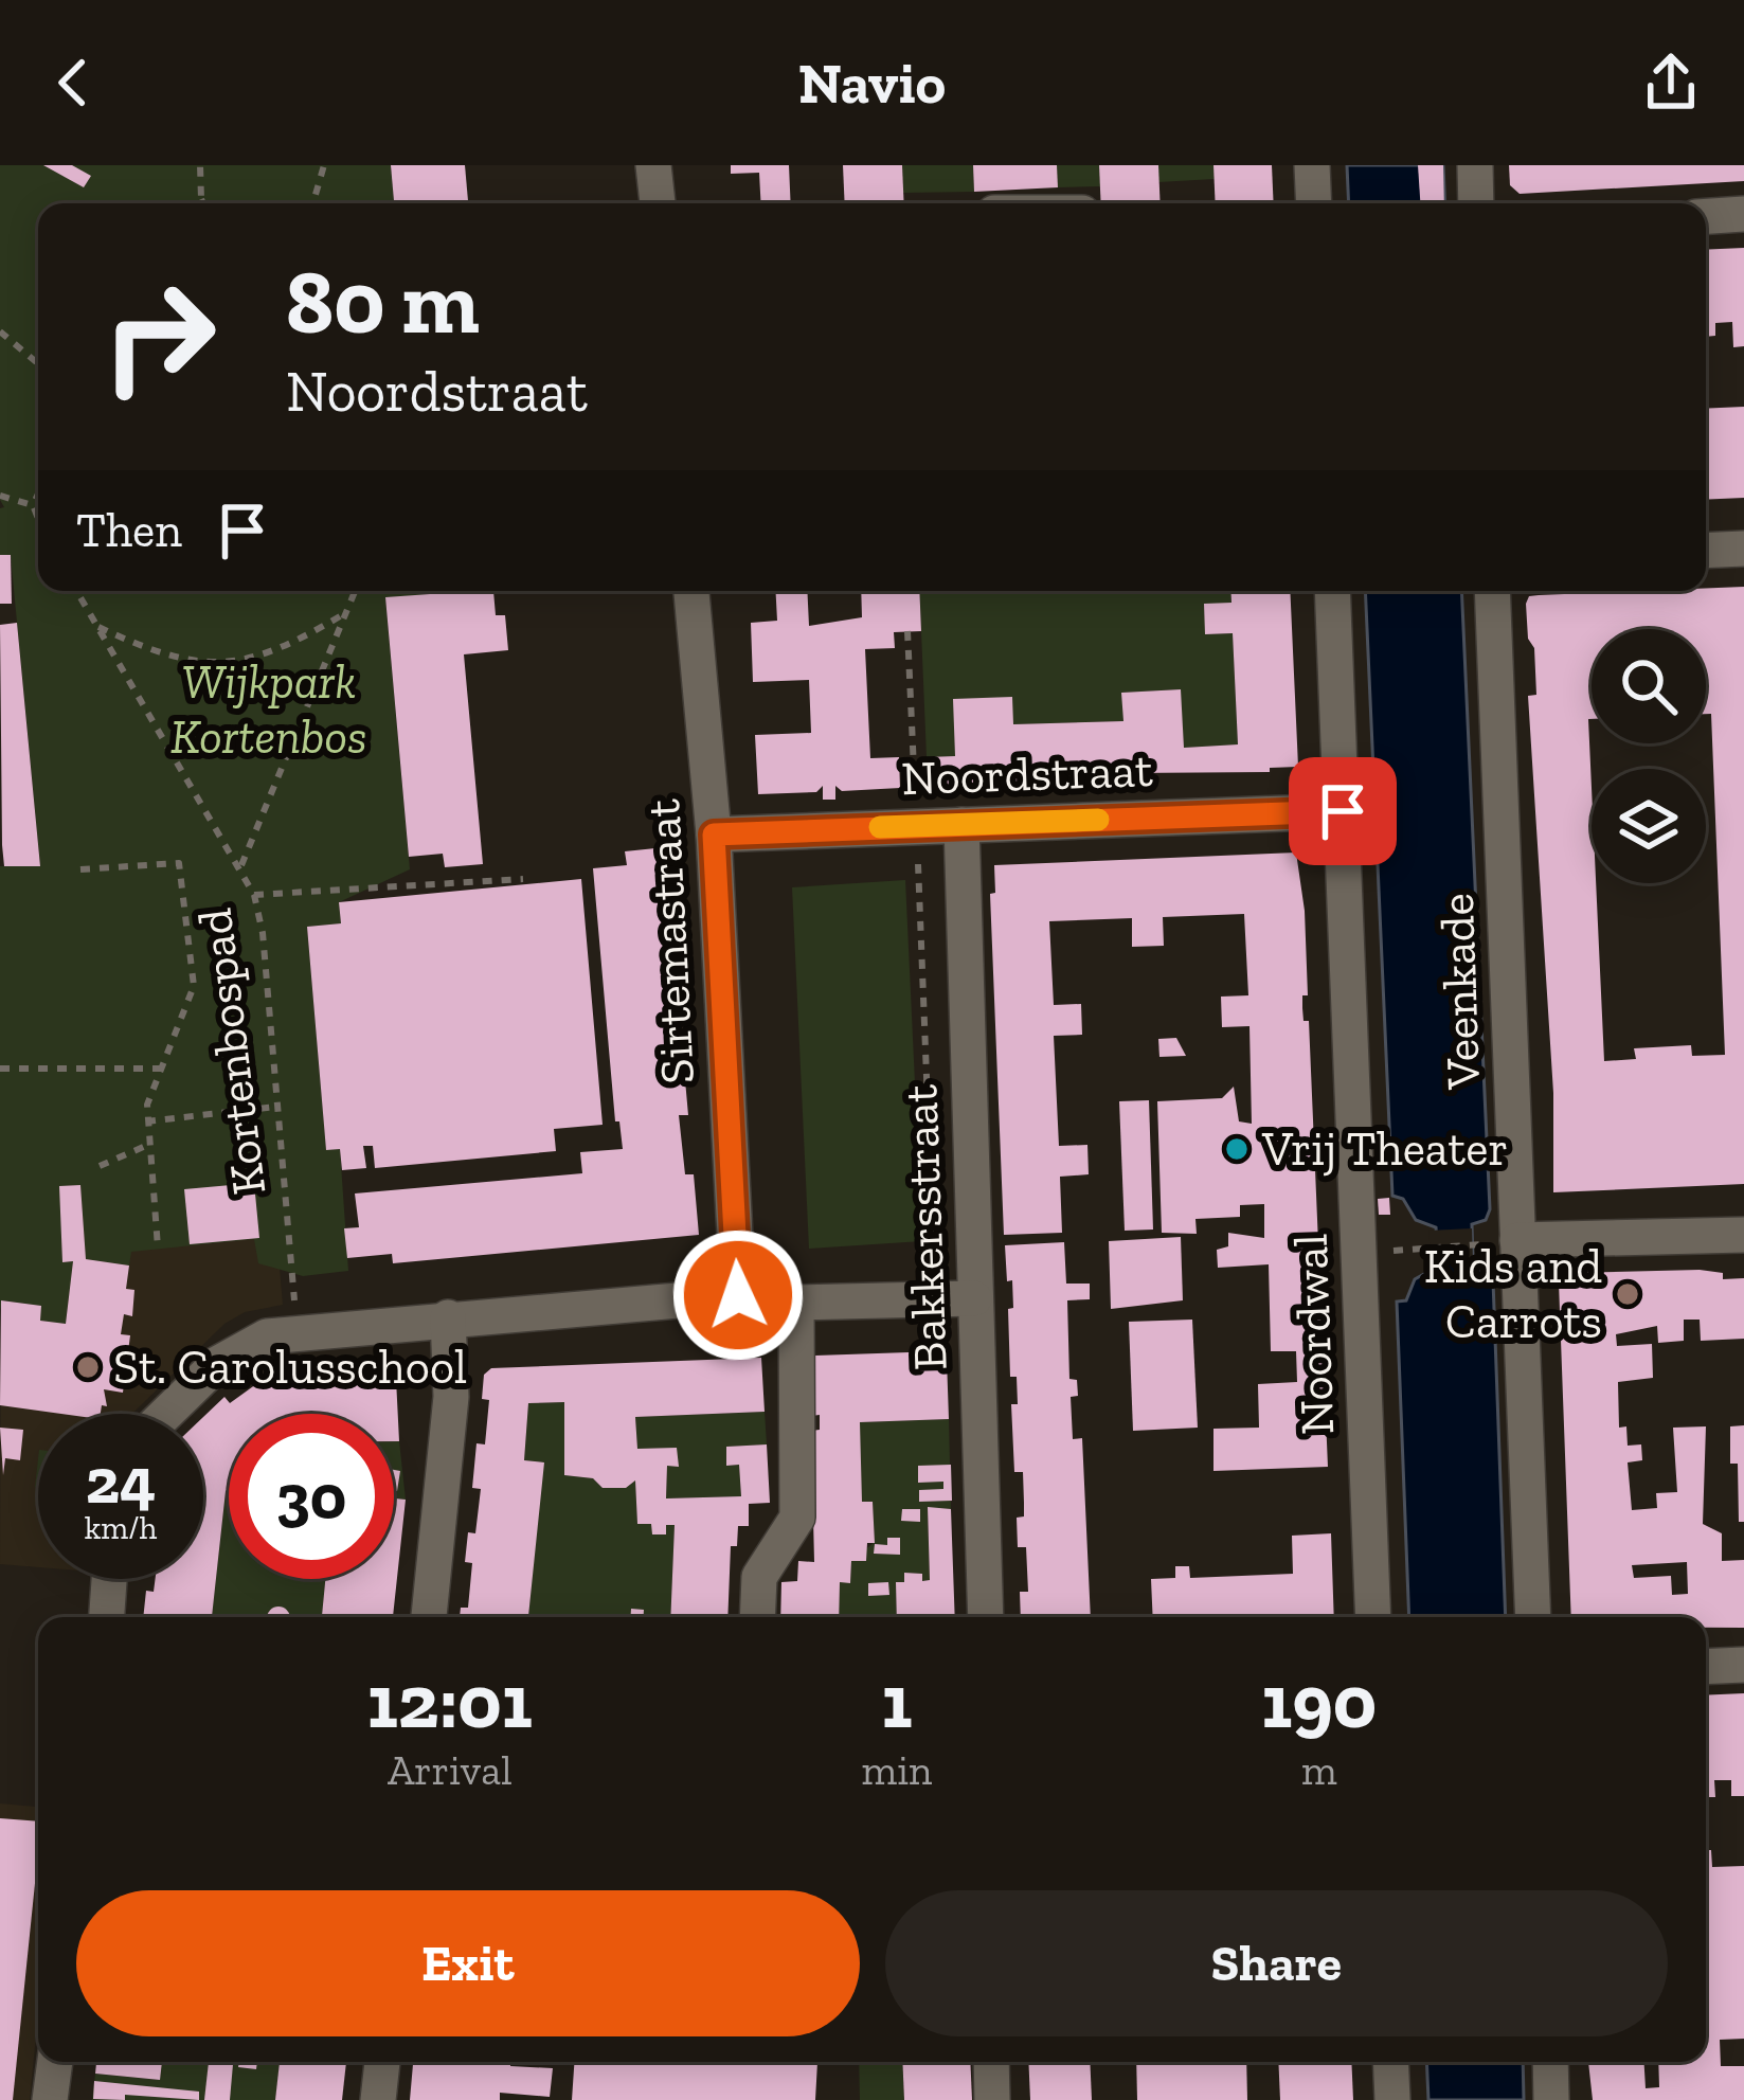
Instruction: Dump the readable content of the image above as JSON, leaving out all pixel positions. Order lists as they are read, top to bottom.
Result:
{
  "streets": {
    "street": [
      "Noordstraat",
      "Sirtemastraat",
      "Veenkade",
      "Bakkersstraat",
      "Noordwal"
    ],
    "path": ["Kortenbospad"]
  },
  "crossings": [
    ["Noordstraat", "Sirtemastraat"],
    ["Noordstraat", "Bakkersstraat"],
    ["Noordstraat", "Noordwal"]
  ],
  "parks": ["Wijkpark Kortenbos"],
  "places": ["Vrij Theater", "Kids and Carrots", "St. Carolusschool"],
  "page": {
    "header": "Navio",
    "turn": ["80 m", "Noordstraat"],
    "then": "Then",
    "speed": "24 km/h",
    "limit": "30",
    "eta": [
      "12:01",
      "Arrival",
      "1",
      "min",
      "190",
      "m"
    ],
    "buttons": ["Exit", "Share"]
  }
}
